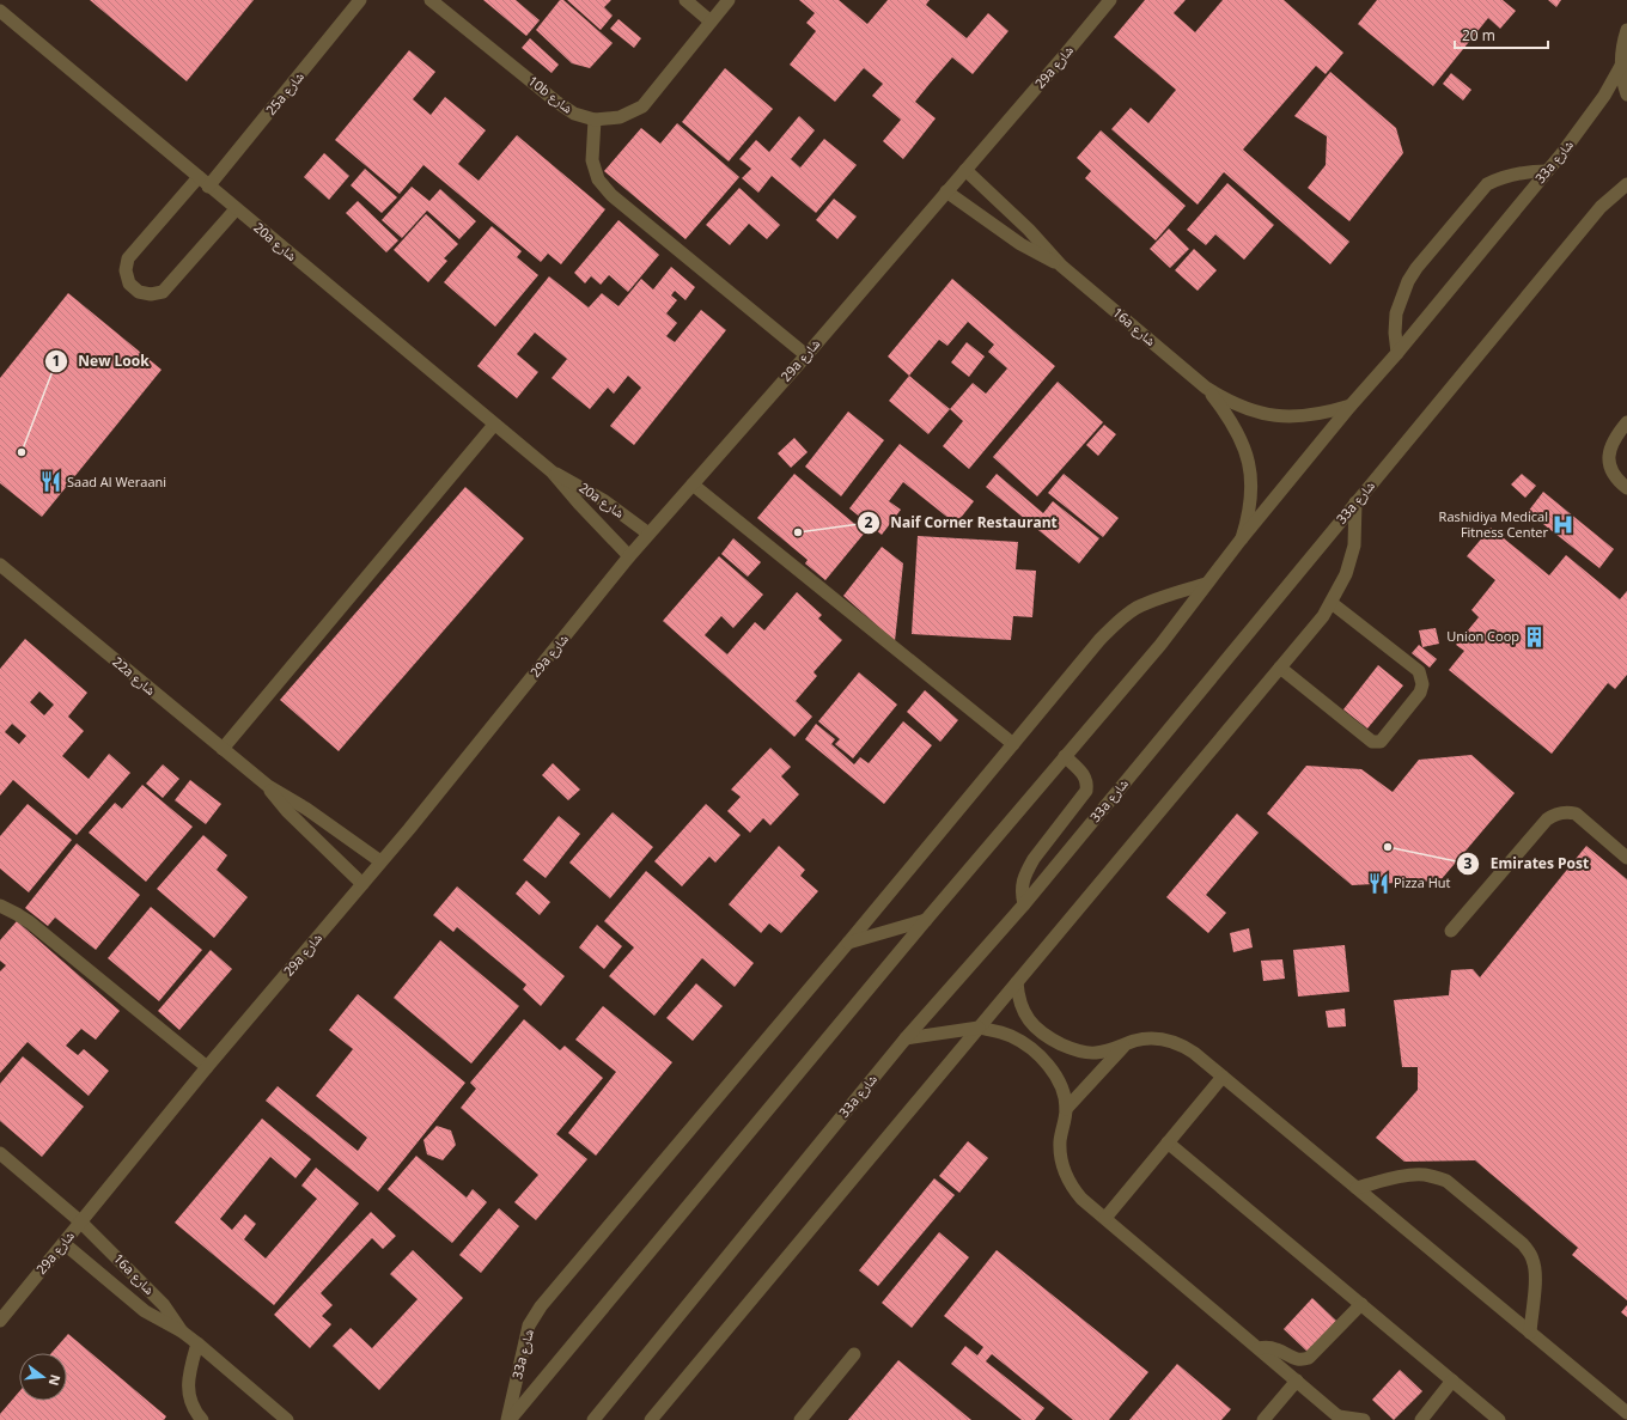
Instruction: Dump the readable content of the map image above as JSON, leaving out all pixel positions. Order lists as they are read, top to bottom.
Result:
{
  "streets": {
    "street": [
      "29a شارع",
      "25a شارع",
      "10b شارع",
      "33a شارع",
      "20a شارع",
      "16a شارع",
      "22a شارع"
    ]
  },
  "crossings": [
    ["29a شارع", "20a شارع"],
    ["29a شارع", "16a شارع"],
    ["29a شارع", "22a شارع"],
    ["25a شارع", "20a شارع"],
    ["33a شارع", "16a شارع"]
  ],
  "places": {
    "other": ["New Look", "Naif Corner Restaurant", "Emirates Post"],
    "restaurant": ["Saad Al Weraani", "Pizza Hut"],
    "hospital": ["Rashidiya Medical Fitness Center"],
    "building": ["Union Coop"]
  },
  "scale_bar": "20 m",
  "north": "right"
}
